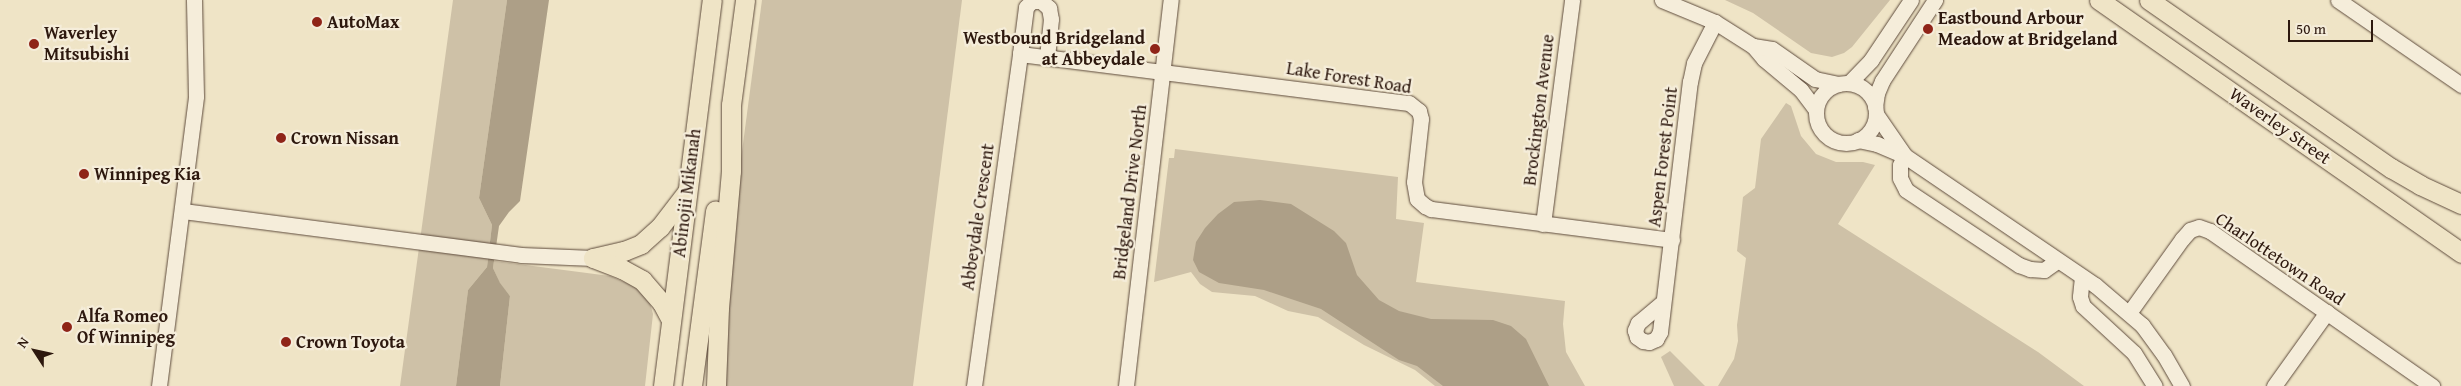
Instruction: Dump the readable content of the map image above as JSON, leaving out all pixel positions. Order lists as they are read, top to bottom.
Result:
{
  "streets": {
    "main road": ["Waverley Street", "Abinojii Mikanah"],
    "street": [
      "Lake Forest Road",
      "Brockington Avenue",
      "Aspen Forest Point",
      "Bridgeland Drive North",
      "Abbeydale Crescent",
      "Charlottetown Road"
    ]
  },
  "crossings": [
    ["Lake Forest Road", "Brockington Avenue"],
    ["Lake Forest Road", "Aspen Forest Point"],
    ["Lake Forest Road", "Bridgeland Drive North"]
  ],
  "places": [
    "AutoMax",
    "Eastbound Arbour Meadow at Bridgeland",
    "Waverley Mitsubishi",
    "Westbound Bridgeland at Abbeydale",
    "Crown Nissan",
    "Winnipeg Kia",
    "Alfa Romeo Of Winnipeg",
    "Crown Toyota"
  ],
  "scale_bar": "50 m",
  "north": "top left"
}
